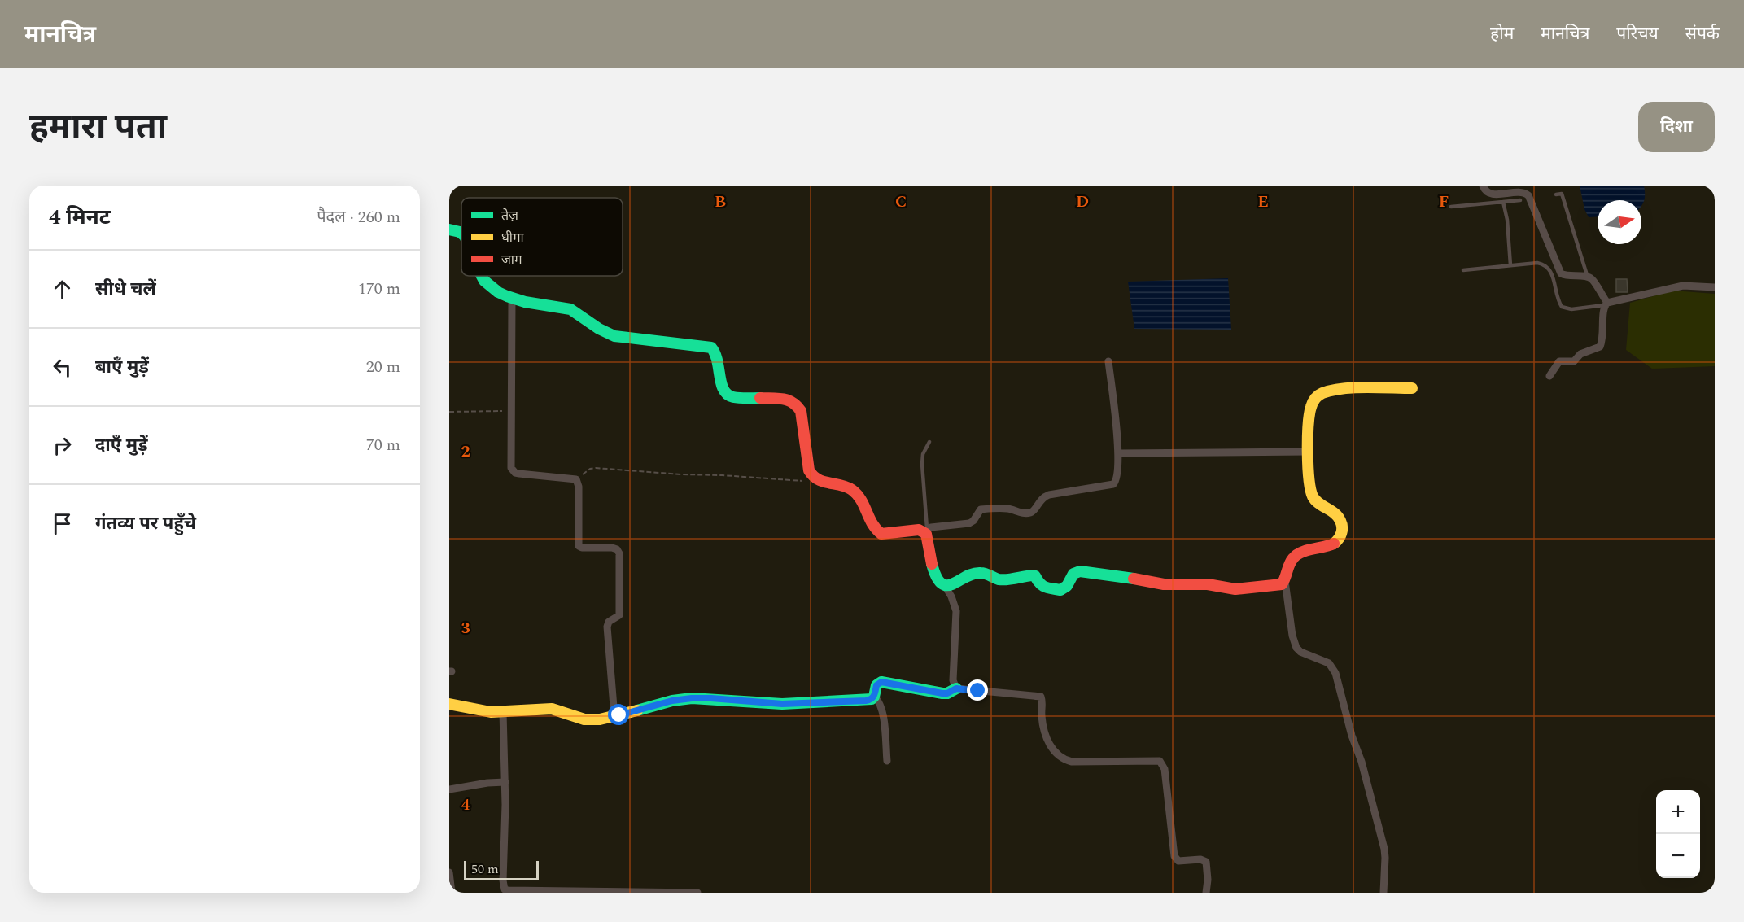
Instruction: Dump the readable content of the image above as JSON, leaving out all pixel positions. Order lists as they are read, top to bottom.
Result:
{
  "legend": ["तेज़", "धीमा", "जाम"],
  "scale_bar": "50 m",
  "north": "right",
  "page": {
    "header": "मानचित्र",
    "nav": [
      "होम",
      "मानचित्र",
      "परिचय",
      "संपर्क"
    ],
    "title": "हमारा पता",
    "buttons": "दिशा",
    "heading": ["4 मिनट", "पैदल · 260 m"],
    "list": [
      ["सीधे चलें", "170 m"],
      ["बाएँ मुड़ें", "20 m"],
      ["दाएँ मुड़ें", "70 m"],
      "गंतव्य पर पहुँचे"
    ],
    "map_buttons": ["+", "−"],
    "scale": "50 m"
  },
  "grid": {
    "columns": [
      "B",
      "C",
      "D",
      "E",
      "F"
    ],
    "rows": ["2", "3", "4"]
  }
}
